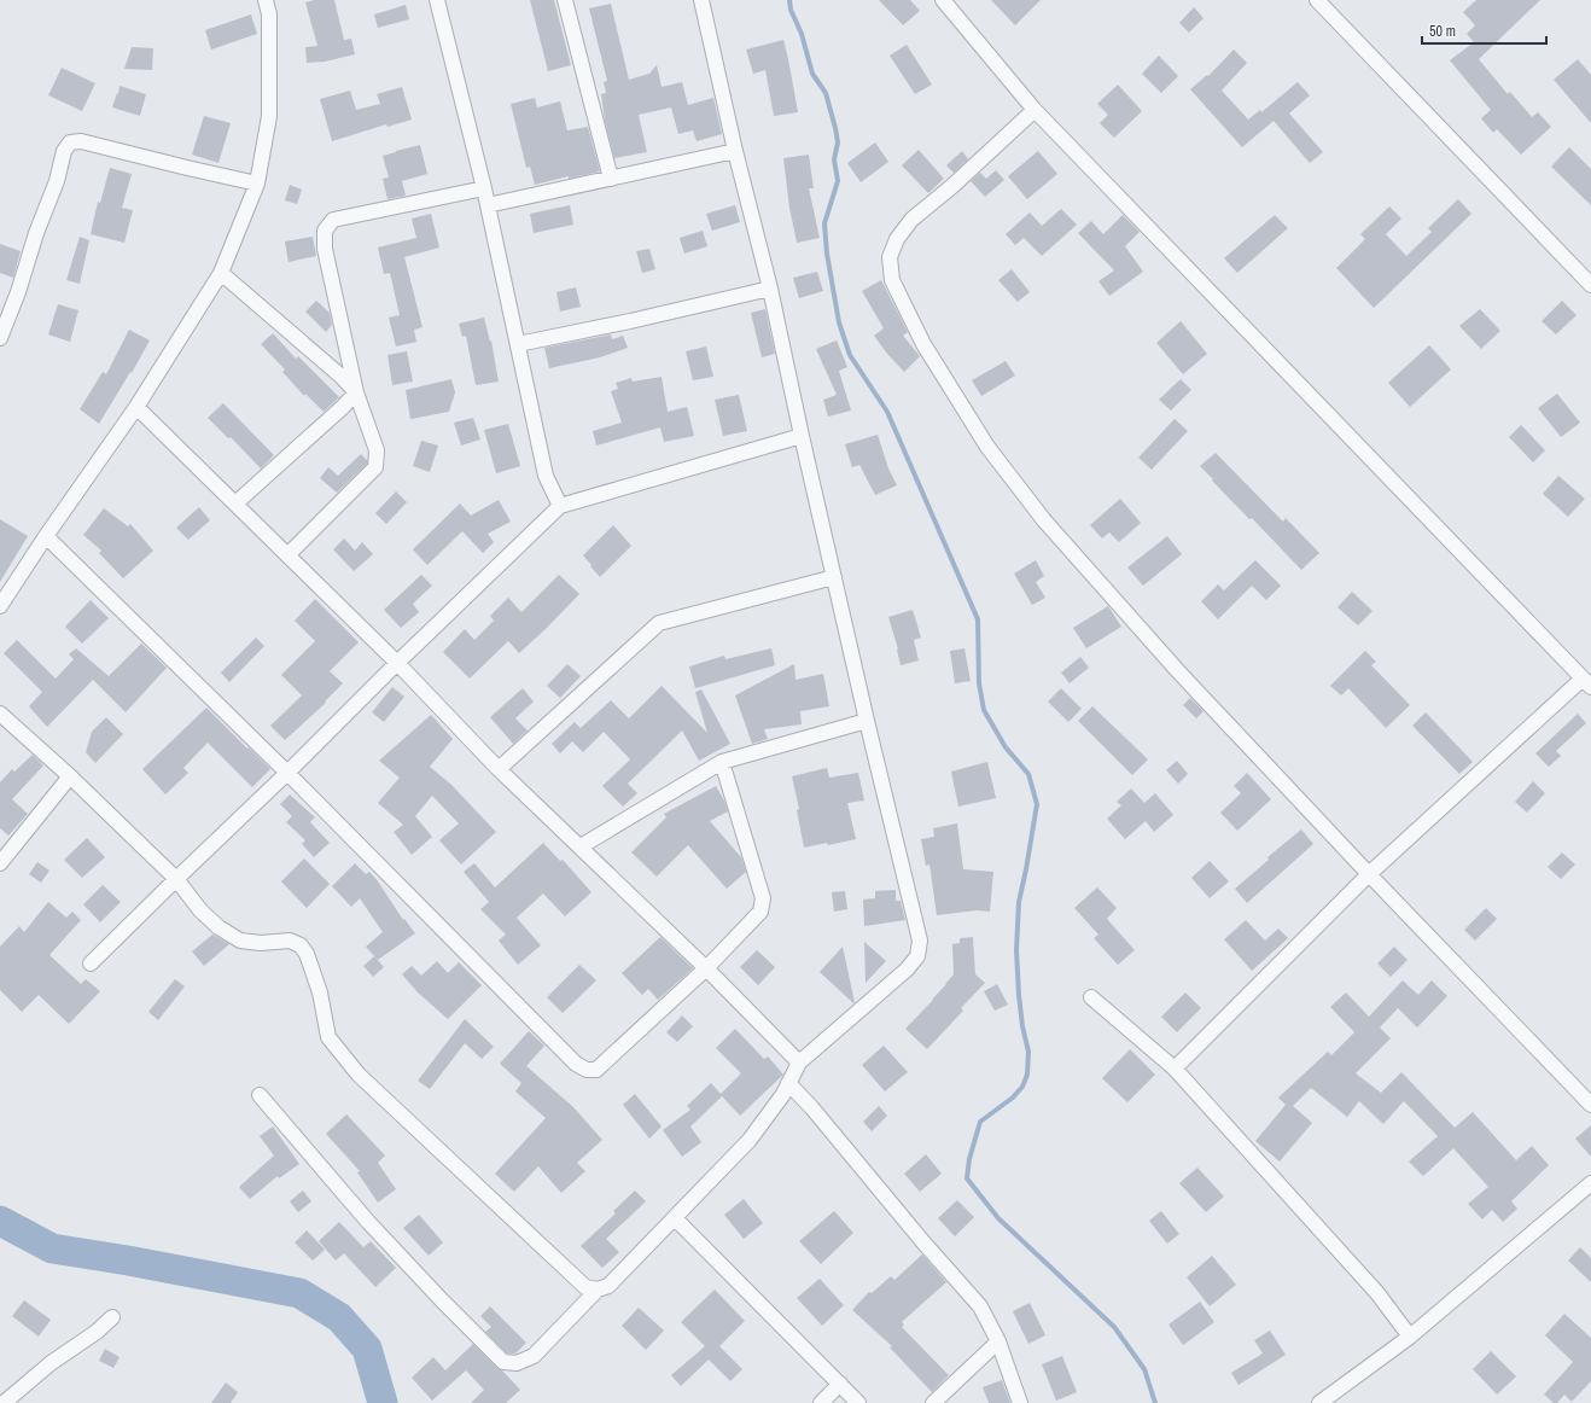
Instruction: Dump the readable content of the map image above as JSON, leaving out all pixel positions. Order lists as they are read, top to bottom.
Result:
{
  "scale_bar": "50 m"
}
